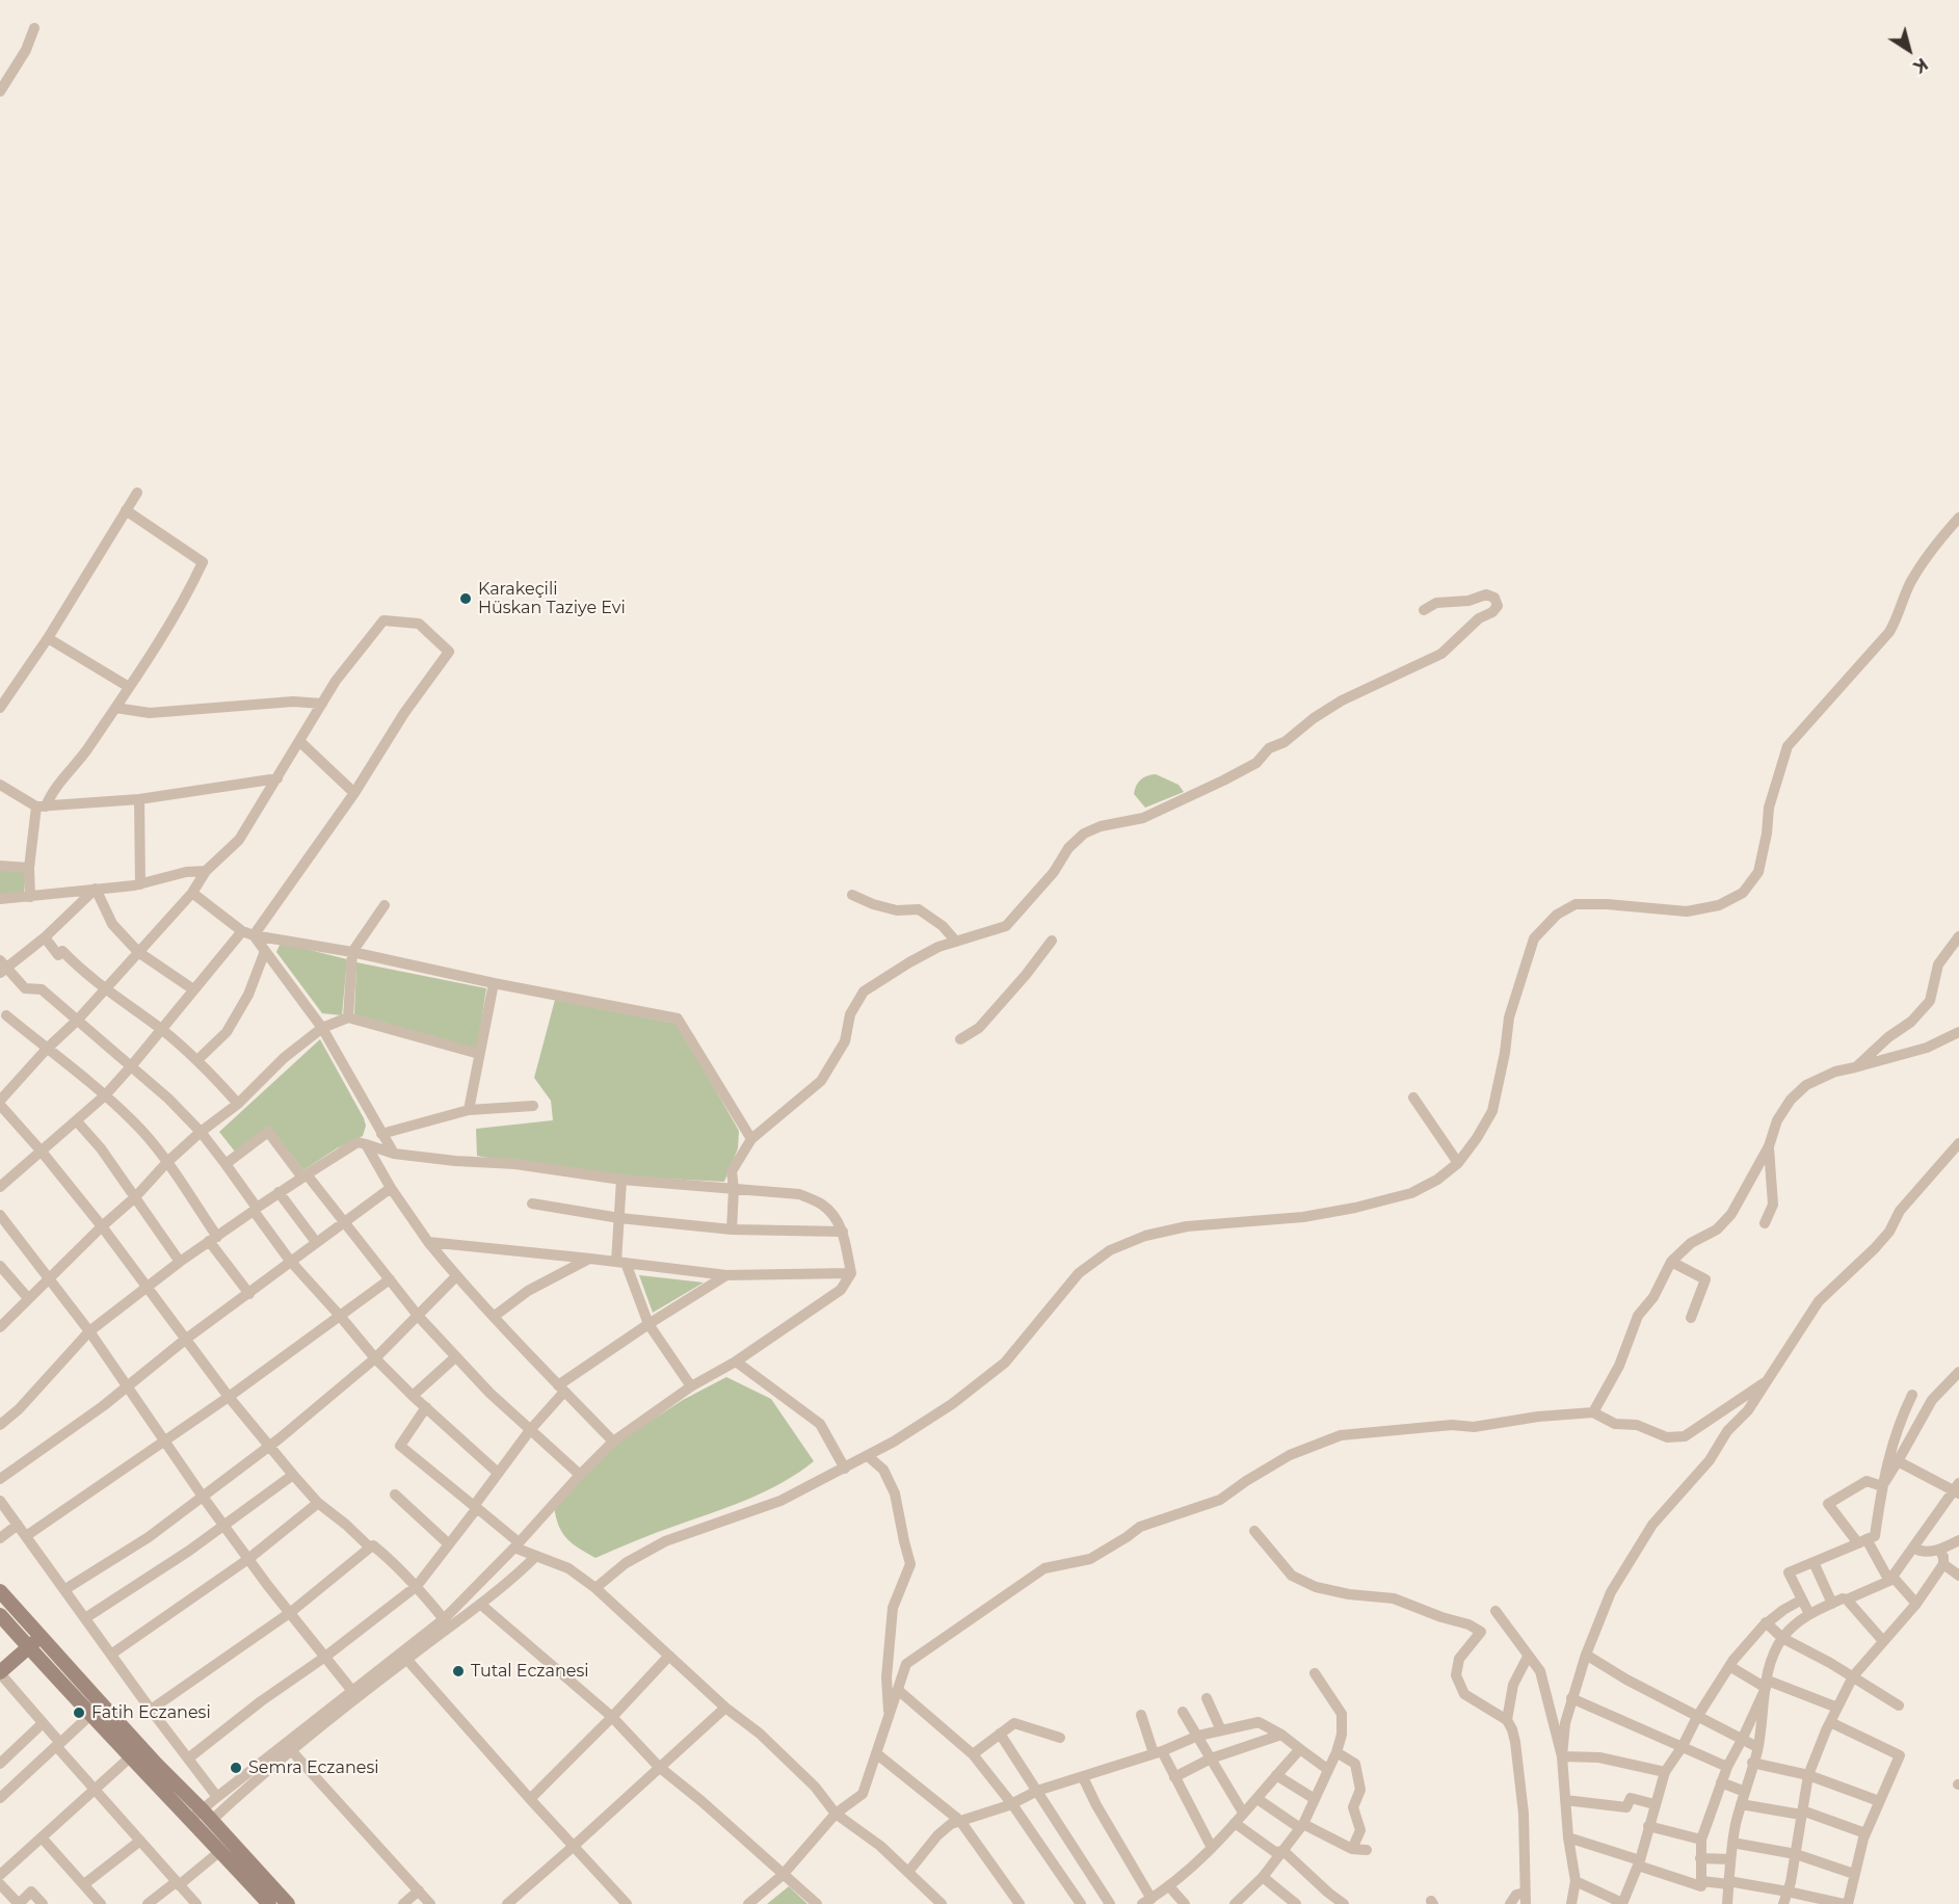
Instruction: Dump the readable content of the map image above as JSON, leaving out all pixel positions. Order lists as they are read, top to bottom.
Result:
{
  "places": [
    "Karakeçili Hüskan Taziye Evi",
    "Tutal Eczanesi",
    "Fatih Eczanesi",
    "Semra Eczanesi"
  ],
  "north": "bottom right"
}
